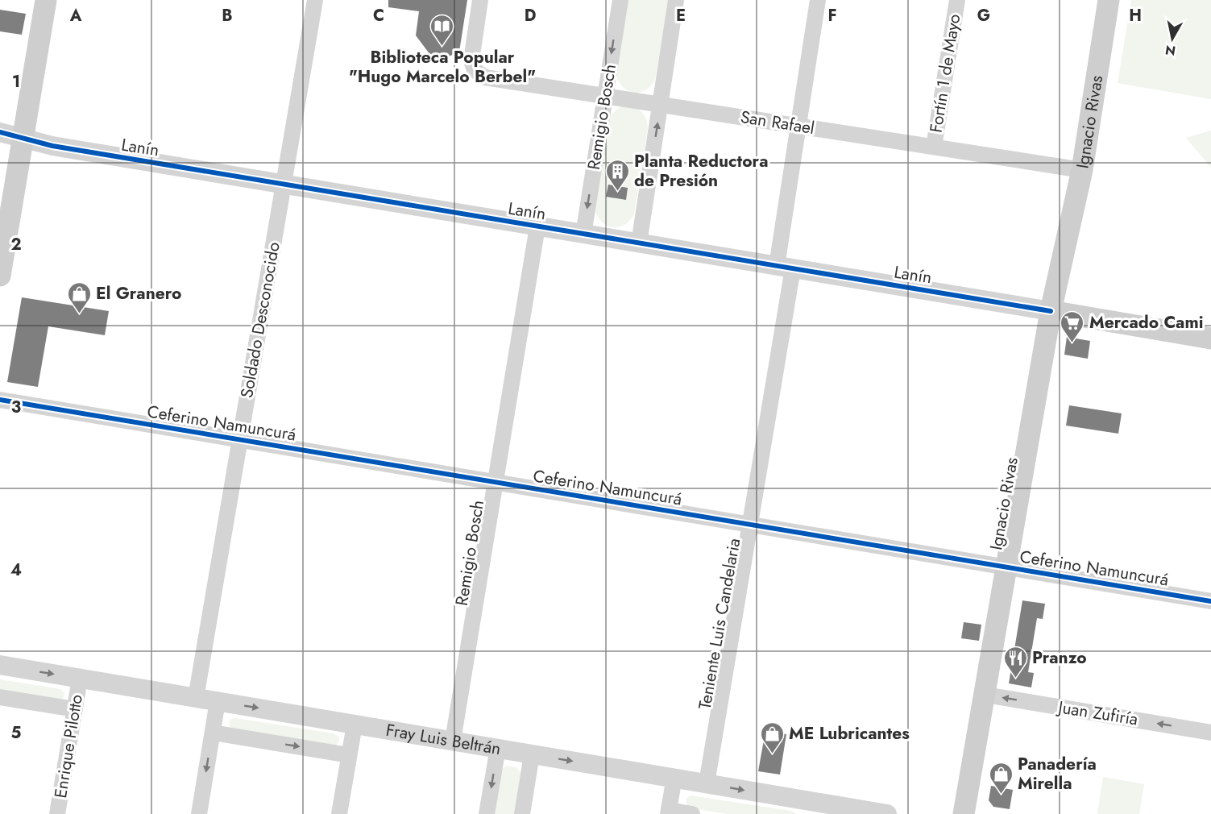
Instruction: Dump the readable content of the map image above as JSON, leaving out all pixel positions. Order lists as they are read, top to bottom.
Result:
{
  "streets": {
    "main road": ["Ignacio Rivas", "Lanín"],
    "street": [
      "Fortín 1 de Mayo",
      "Remigio Bosch",
      "San Rafael",
      "Soldado Desconocido",
      "Ceferino Namuncurá",
      "Teniente Luis Candelaria",
      "Juan Zufiría",
      "Fray Luis Beltrán",
      "Enrique Pilotto"
    ]
  },
  "crossings": [
    ["Fortín 1 de Mayo", "San Rafael"],
    ["Remigio Bosch", "San Rafael"],
    ["Remigio Bosch", "Lanín"],
    ["Remigio Bosch", "Ceferino Namuncurá"],
    ["Remigio Bosch", "Fray Luis Beltrán"],
    ["Ignacio Rivas", "San Rafael"],
    ["Ignacio Rivas", "Lanín"],
    ["Ignacio Rivas", "Ceferino Namuncurá"],
    ["Ignacio Rivas", "Juan Zufiría"],
    ["San Rafael", "Teniente Luis Candelaria"],
    ["Lanín", "Soldado Desconocido"],
    ["Lanín", "Teniente Luis Candelaria"],
    ["Soldado Desconocido", "Ceferino Namuncurá"],
    ["Soldado Desconocido", "Fray Luis Beltrán"],
    ["Ceferino Namuncurá", "Teniente Luis Candelaria"],
    ["Teniente Luis Candelaria", "Fray Luis Beltrán"],
    ["Fray Luis Beltrán", "Enrique Pilotto"]
  ],
  "one_way": ["Juan Zufiría"],
  "places": {
    "library": ["Biblioteca Popular \"Hugo Marcelo Berbel\""],
    "building": ["Planta Reductora de Presión"],
    "shop": ["El Granero", "ME Lubricantes", "Panadería Mirella"],
    "supermarket": ["Mercado Cami"],
    "restaurant": ["Pranzo"]
  },
  "north": "bottom",
  "grid": {
    "columns": [
      "A",
      "B",
      "C",
      "D",
      "E",
      "F",
      "G",
      "H"
    ],
    "rows": [
      "1",
      "2",
      "3",
      "4",
      "5"
    ]
  }
}
